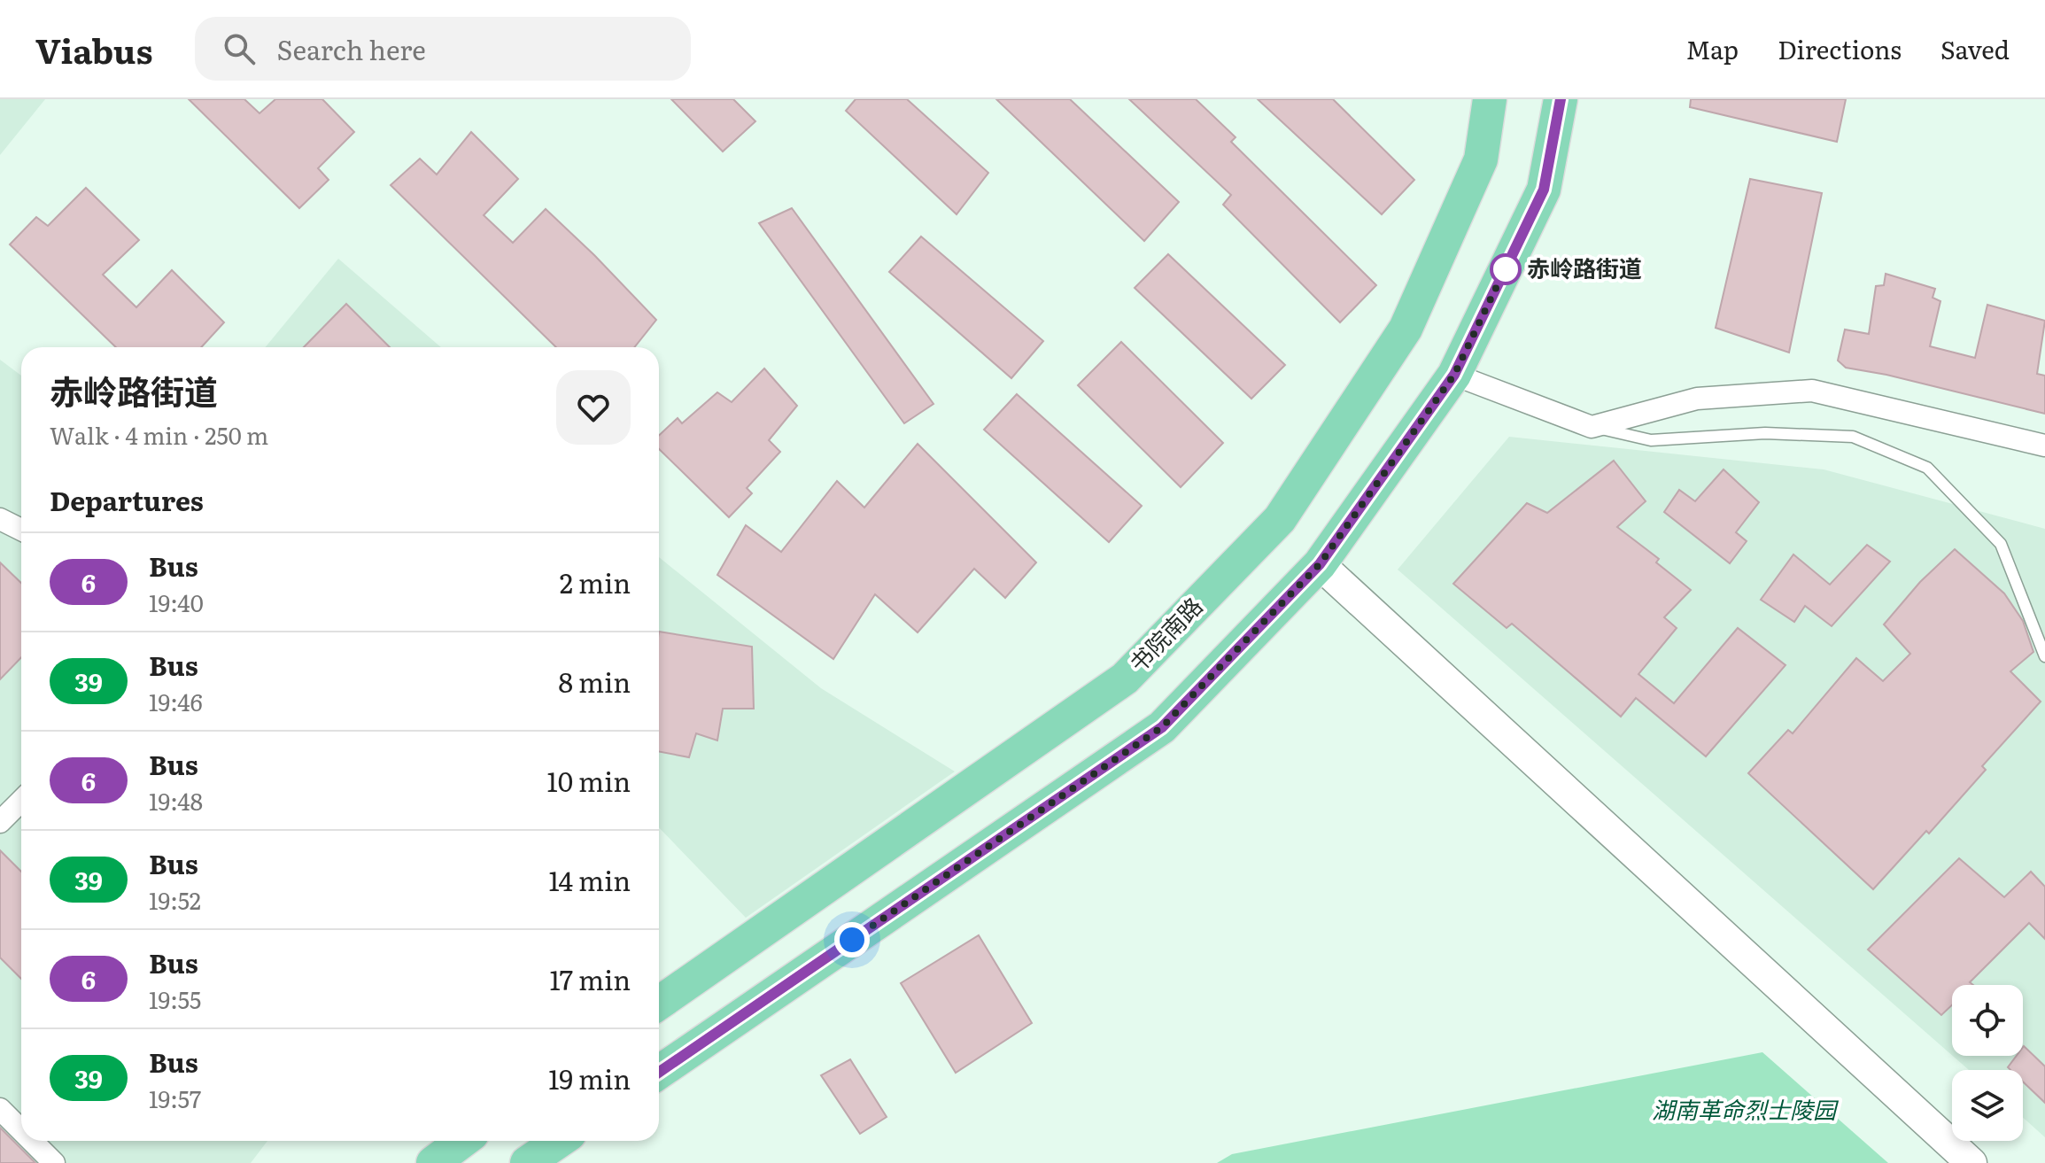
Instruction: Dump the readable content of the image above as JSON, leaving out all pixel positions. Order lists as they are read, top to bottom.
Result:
{
  "streets": {
    "main road": ["书院南路"]
  },
  "parks": ["湖南革命烈士陵园"],
  "places": ["赤岭路街道"],
  "lines": ["bus line 6"],
  "page": {
    "header": "Viabus",
    "search": "Search here",
    "nav": ["Map", "Directions", "Saved"],
    "heading": [
      ["赤岭路街道", "Walk · 4 min · 250 m"],
      "Departures"
    ],
    "list": [
      {
        "mark": "6",
        "name": "Bus",
        "note": "19:40",
        "value": "2 min"
      },
      {
        "mark": "39",
        "name": "Bus",
        "note": "19:46",
        "value": "8 min"
      },
      {
        "mark": "6",
        "name": "Bus",
        "note": "19:48",
        "value": "10 min"
      },
      {
        "mark": "39",
        "name": "Bus",
        "note": "19:52",
        "value": "14 min"
      },
      {
        "mark": "6",
        "name": "Bus",
        "note": "19:55",
        "value": "17 min"
      },
      {
        "mark": "39",
        "name": "Bus",
        "note": "19:57",
        "value": "19 min"
      }
    ]
  }
}
